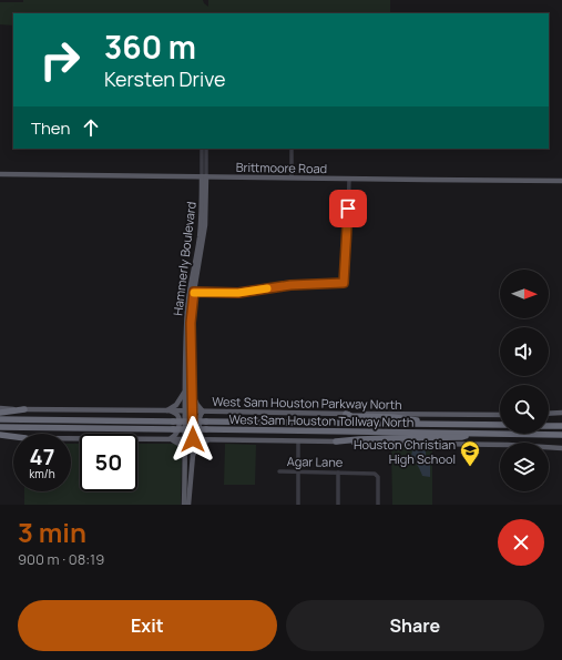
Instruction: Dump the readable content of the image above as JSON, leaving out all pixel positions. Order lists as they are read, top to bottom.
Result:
{
  "streets": {
    "highway": ["West Sam Houston Tollway North"],
    "main road": ["Brittmoore Road", "Hammerly Boulevard", "West Sam Houston Parkway North"],
    "street": ["Agar Lane"]
  },
  "crossings": [
    ["Brittmoore Road", "Hammerly Boulevard"],
    ["Hammerly Boulevard", "West Sam Houston Parkway North"]
  ],
  "places": {
    "school or university": ["Houston Christian High School"]
  },
  "north": "right",
  "page": {
    "turn": ["360 m", "Kersten Drive"],
    "then": "Then",
    "speed": "47 km/h",
    "limit": "50",
    "heading": ["3 min", "900 m · 08:19"],
    "buttons": ["Exit", "Share"]
  }
}
